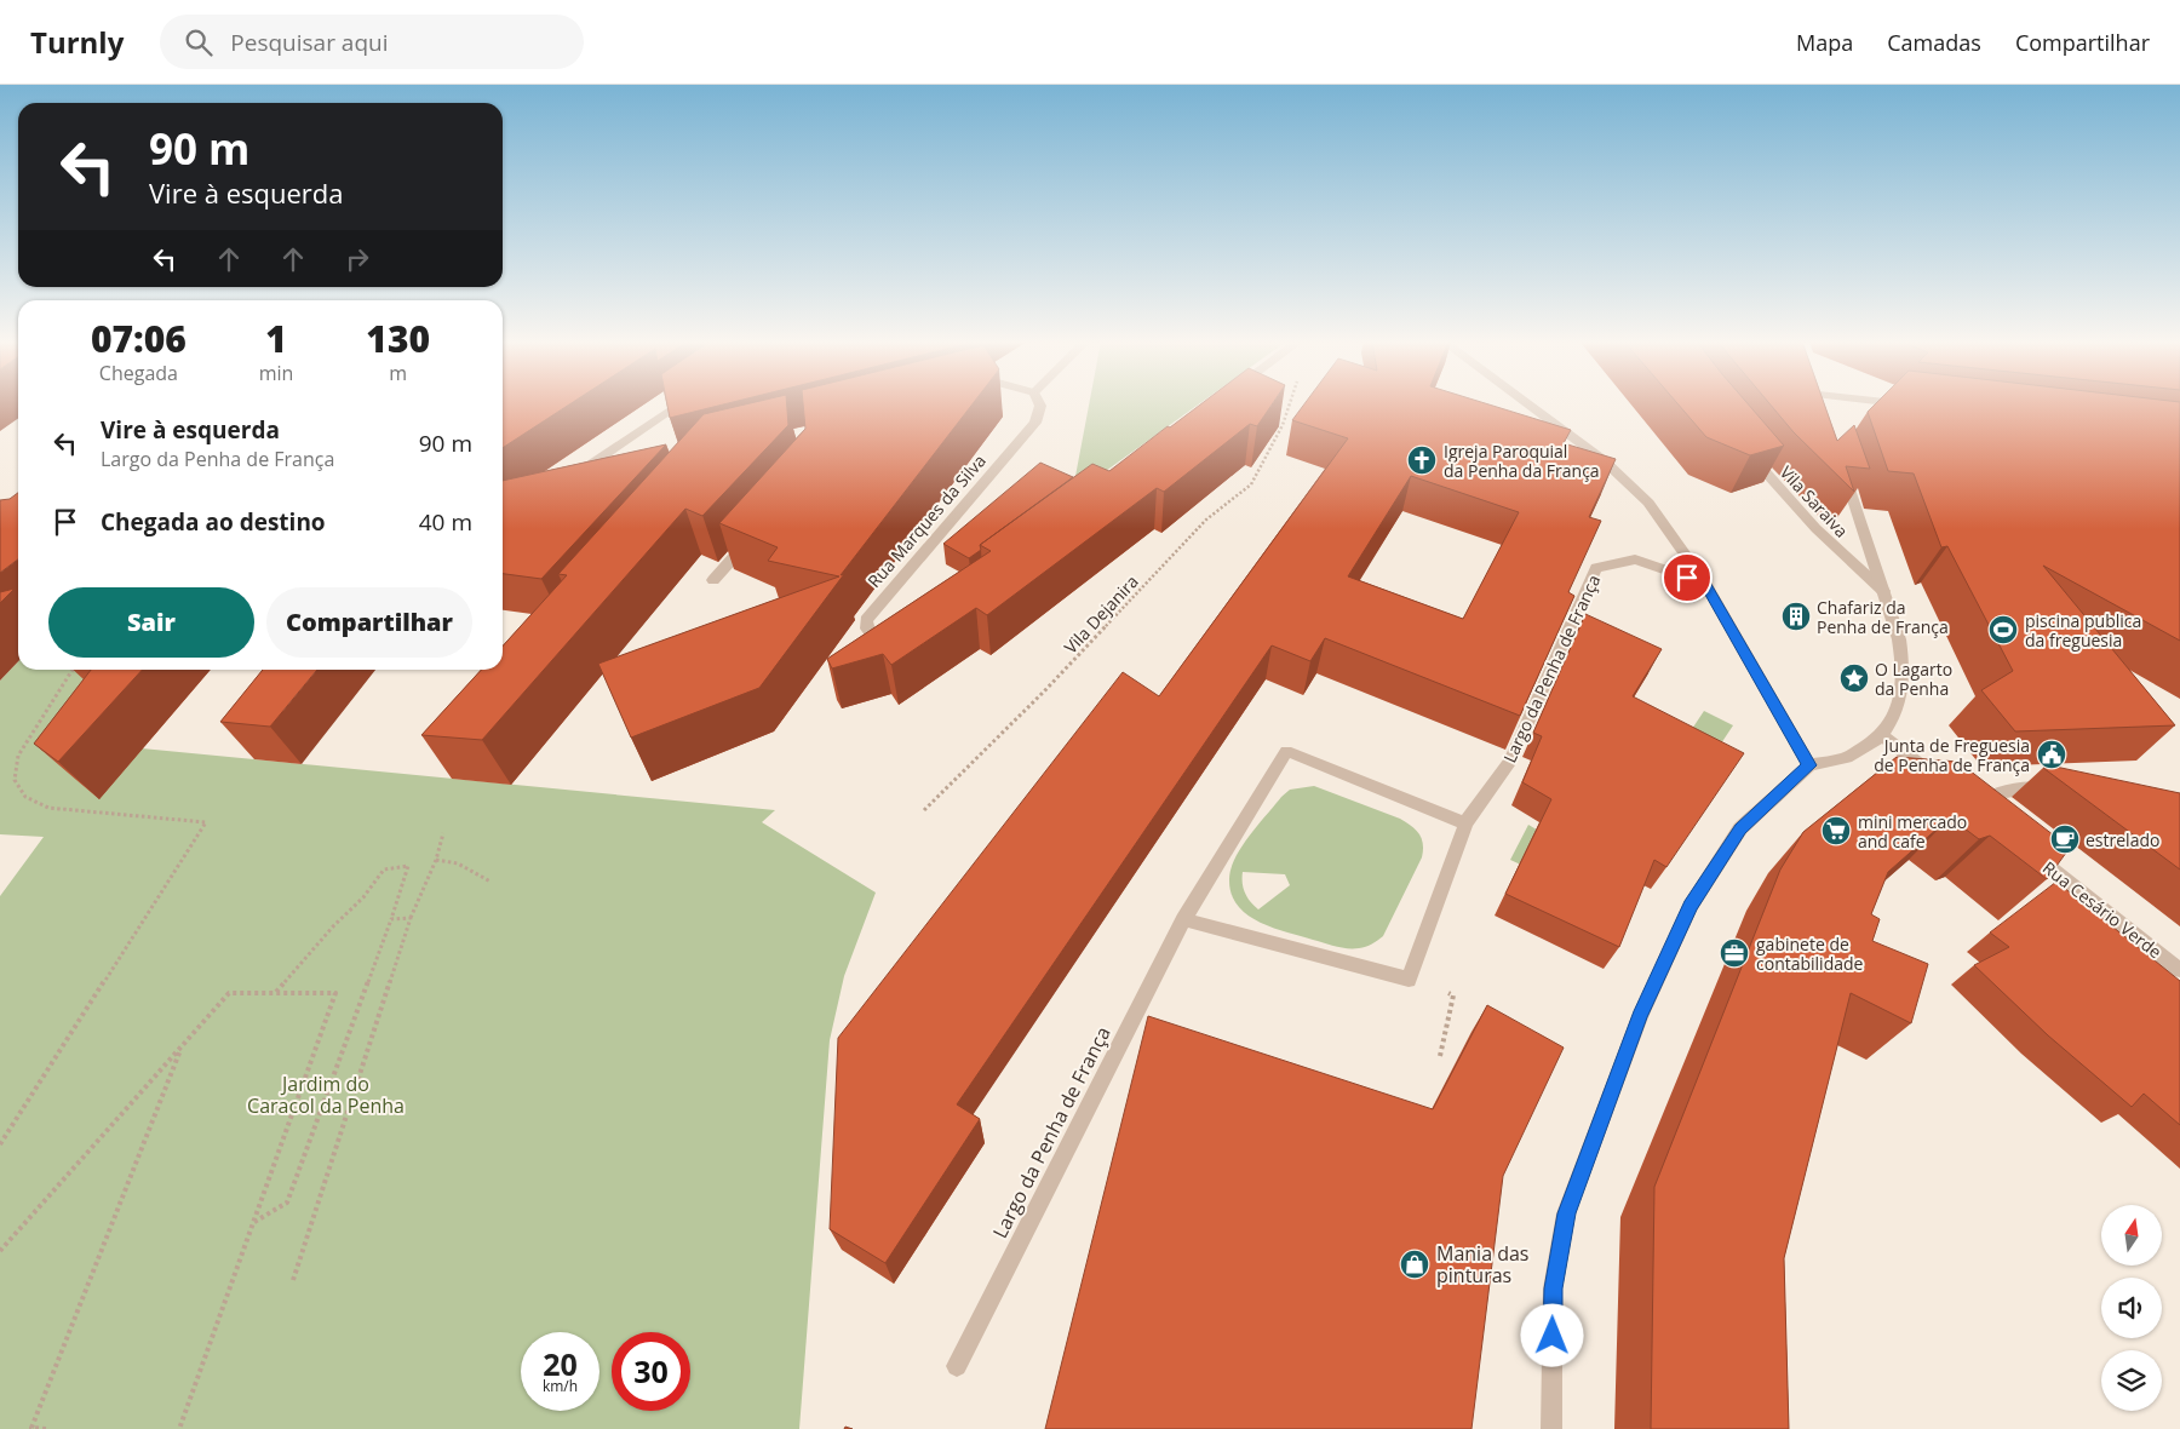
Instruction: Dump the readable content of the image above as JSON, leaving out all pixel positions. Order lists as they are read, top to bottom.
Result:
{
  "streets": {
    "street": [
      "Vila Saraiva",
      "Rua Marques da Silva",
      "Largo da Penha de França",
      "Rua Cesário Verde"
    ],
    "path": ["Vila Dejanira"]
  },
  "parks": ["Jardim do Caracol da Penha"],
  "places": {
    "church": ["Igreja Paroquial da Penha da França"],
    "building": ["Chafariz da Penha de França"],
    "sports": ["piscina publica da freguesia"],
    "place": ["O Lagarto da Penha"],
    "public building": ["Junta de Freguesia de Penha de França"],
    "supermarket": ["mini mercado and cafe"],
    "cafe": ["estrelado"],
    "office": ["gabinete de contabilidade"],
    "shop": ["Mania das pinturas"]
  },
  "north": "top",
  "page": {
    "header": "Turnly",
    "search": "Pesquisar aqui",
    "nav": ["Mapa", "Camadas", "Compartilhar"],
    "turn": ["90 m", "Vire à esquerda"],
    "eta": [
      "07:06",
      "Chegada",
      "1",
      "min",
      "130",
      "m"
    ],
    "list": [
      {
        "name": "Vire à esquerda",
        "note": "Largo da Penha de França",
        "value": "90 m"
      },
      {
        "name": "Chegada ao destino",
        "value": "40 m"
      }
    ],
    "buttons": ["Sair", "Compartilhar"],
    "speed": "20 km/h",
    "limit": "30"
  }
}
